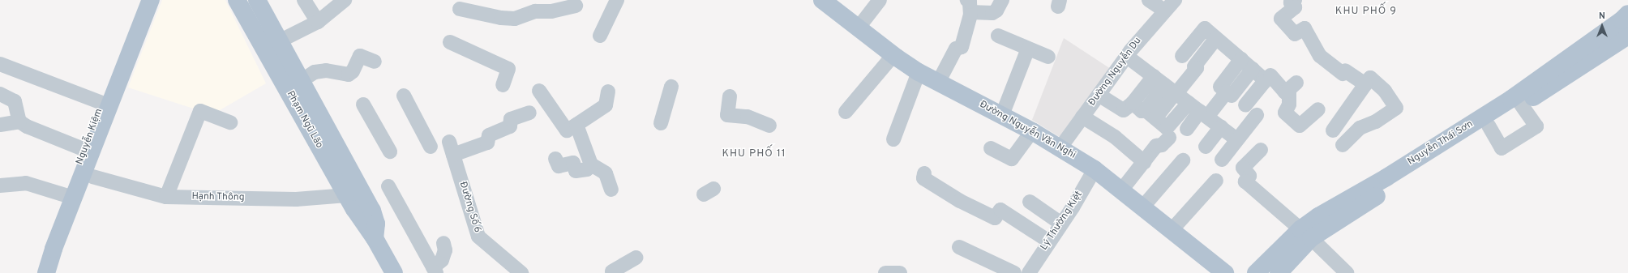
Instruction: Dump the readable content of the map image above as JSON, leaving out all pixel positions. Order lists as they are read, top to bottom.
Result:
{
  "streets": {
    "main road": [
      "Phạm Ngũ Lão",
      "Đường Nguyễn Văn Nghi",
      "Nguyễn Kiệm",
      "Nguyễn Thái Sơn"
    ],
    "street": [
      "Đường Nguyễn Du",
      "Hạnh Thông",
      "Đường Số 6",
      "Lý Thường Kiệt"
    ]
  },
  "crossings": [
    ["Đường Nguyễn Du", "Đường Nguyễn Văn Nghi"],
    ["Phạm Ngũ Lão", "Hạnh Thông"],
    ["Đường Nguyễn Văn Nghi", "Lý Thường Kiệt"],
    ["Nguyễn Kiệm", "Hạnh Thông"]
  ],
  "districts": ["KHU PHỐ 9", "KHU PHỐ 11"],
  "north": "top"
}
